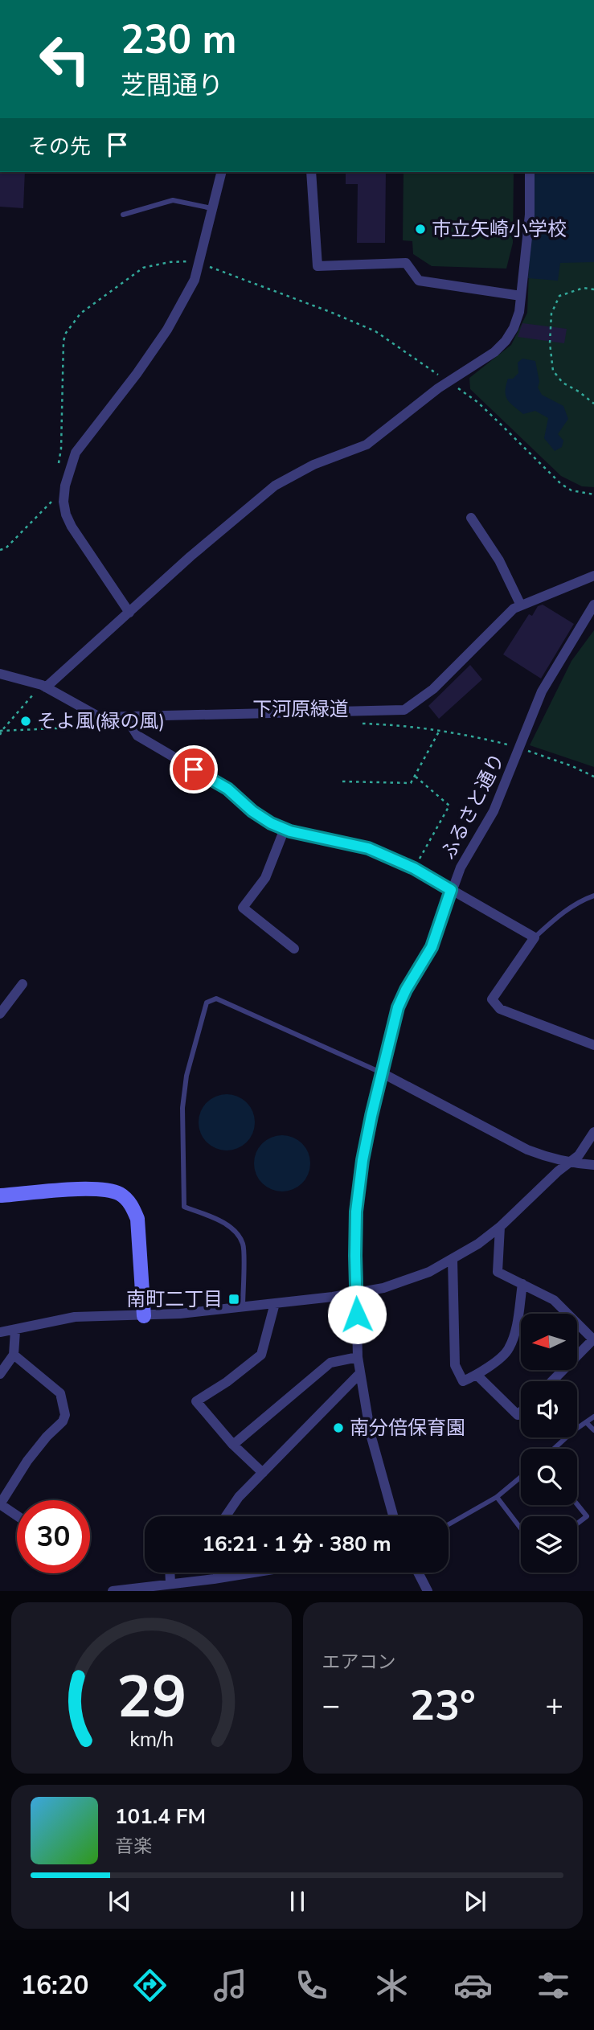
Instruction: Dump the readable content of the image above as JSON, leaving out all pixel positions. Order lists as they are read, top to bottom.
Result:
{
  "streets": {
    "street": ["ふるさと通り"],
    "path": ["下河原緑道"]
  },
  "crossings": [
    ["下河原緑道", "ふるさと通り"]
  ],
  "places": {
    "other": ["市立矢崎小学校", "そよ風(緑の風)", "南分倍保育園"],
    "transit": ["南町二丁目"]
  },
  "north": "left",
  "page": {
    "turn": ["230 m", "芝間通り"],
    "then": "その先",
    "limit": "30",
    "trip": "16:21 · 1 分 · 380 m",
    "tile": "エアコン",
    "heat": ["−", "23°", "+"],
    "song": ["101.4 FM", "音楽"],
    "tabs": "16:20",
    "gauge": ["29", "km/h"]
  }
}
